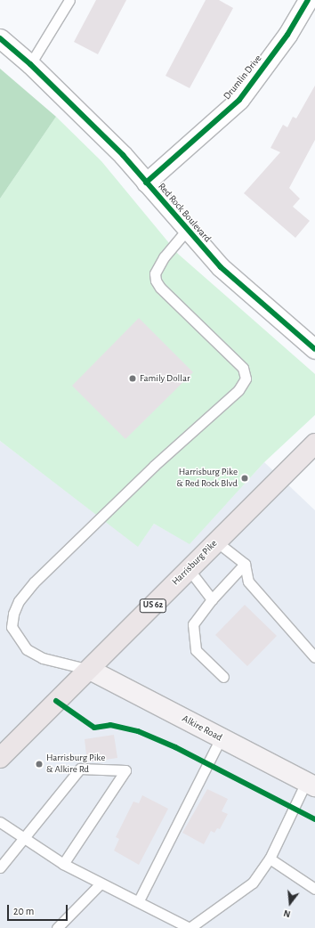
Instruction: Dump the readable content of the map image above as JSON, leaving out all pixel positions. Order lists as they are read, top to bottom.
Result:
{
  "streets": {
    "main road": ["Harrisburg Pike", "US 62", "Alkire Road"],
    "street": ["Drumlin Drive", "Red Rock Boulevard"]
  },
  "crossings": [
    ["Drumlin Drive", "Red Rock Boulevard"],
    ["Harrisburg Pike", "Alkire Road"]
  ],
  "places": ["Family Dollar", "Harrisburg Pike & Red Rock Blvd", "Harrisburg Pike & Alkire Rd"],
  "scale_bar": "20 m",
  "north": "bottom"
}
